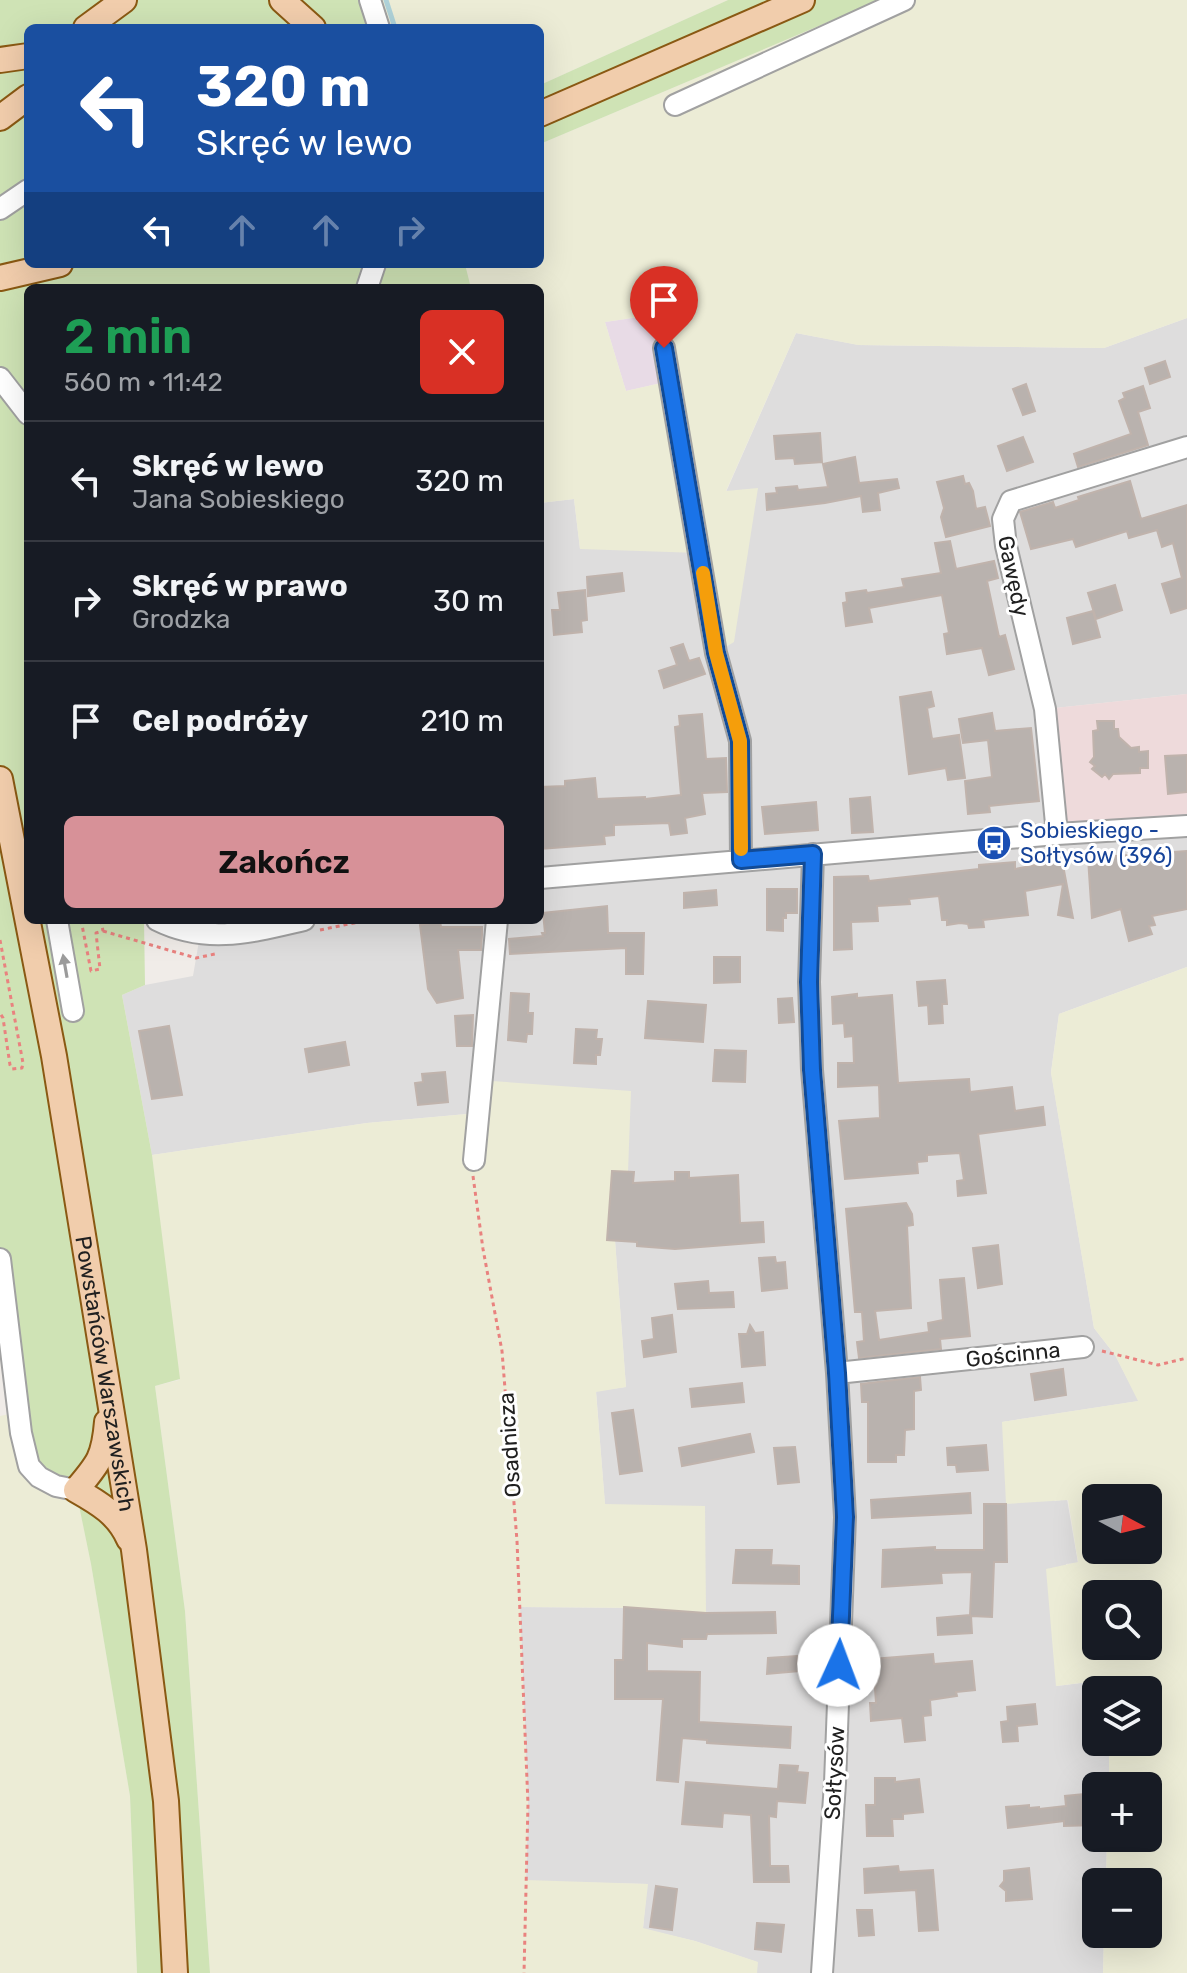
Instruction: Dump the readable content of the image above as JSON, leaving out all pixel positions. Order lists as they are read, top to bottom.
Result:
{
  "streets": {
    "main road": ["Powstańców Warszawskich"],
    "street": ["Gawędy", "Gościnna", "Sołtysów"],
    "path": ["Osadnicza"]
  },
  "crossings": [
    ["Gościnna", "Sołtysów"]
  ],
  "places": {
    "bus stop": ["Sobieskiego - Sołtysów (396)"]
  },
  "north": "right",
  "page": {
    "turn": ["320 m", "Skręć w lewo"],
    "heading": ["2 min", "560 m · 11:42"],
    "list": [
      {
        "name": "Skręć w lewo",
        "note": "Jana Sobieskiego",
        "value": "320 m"
      },
      {
        "name": "Skręć w prawo",
        "note": "Grodzka",
        "value": "30 m"
      },
      {
        "name": "Cel podróży",
        "value": "210 m"
      }
    ],
    "buttons": "Zakończ",
    "map_buttons": ["+", "−"]
  }
}
